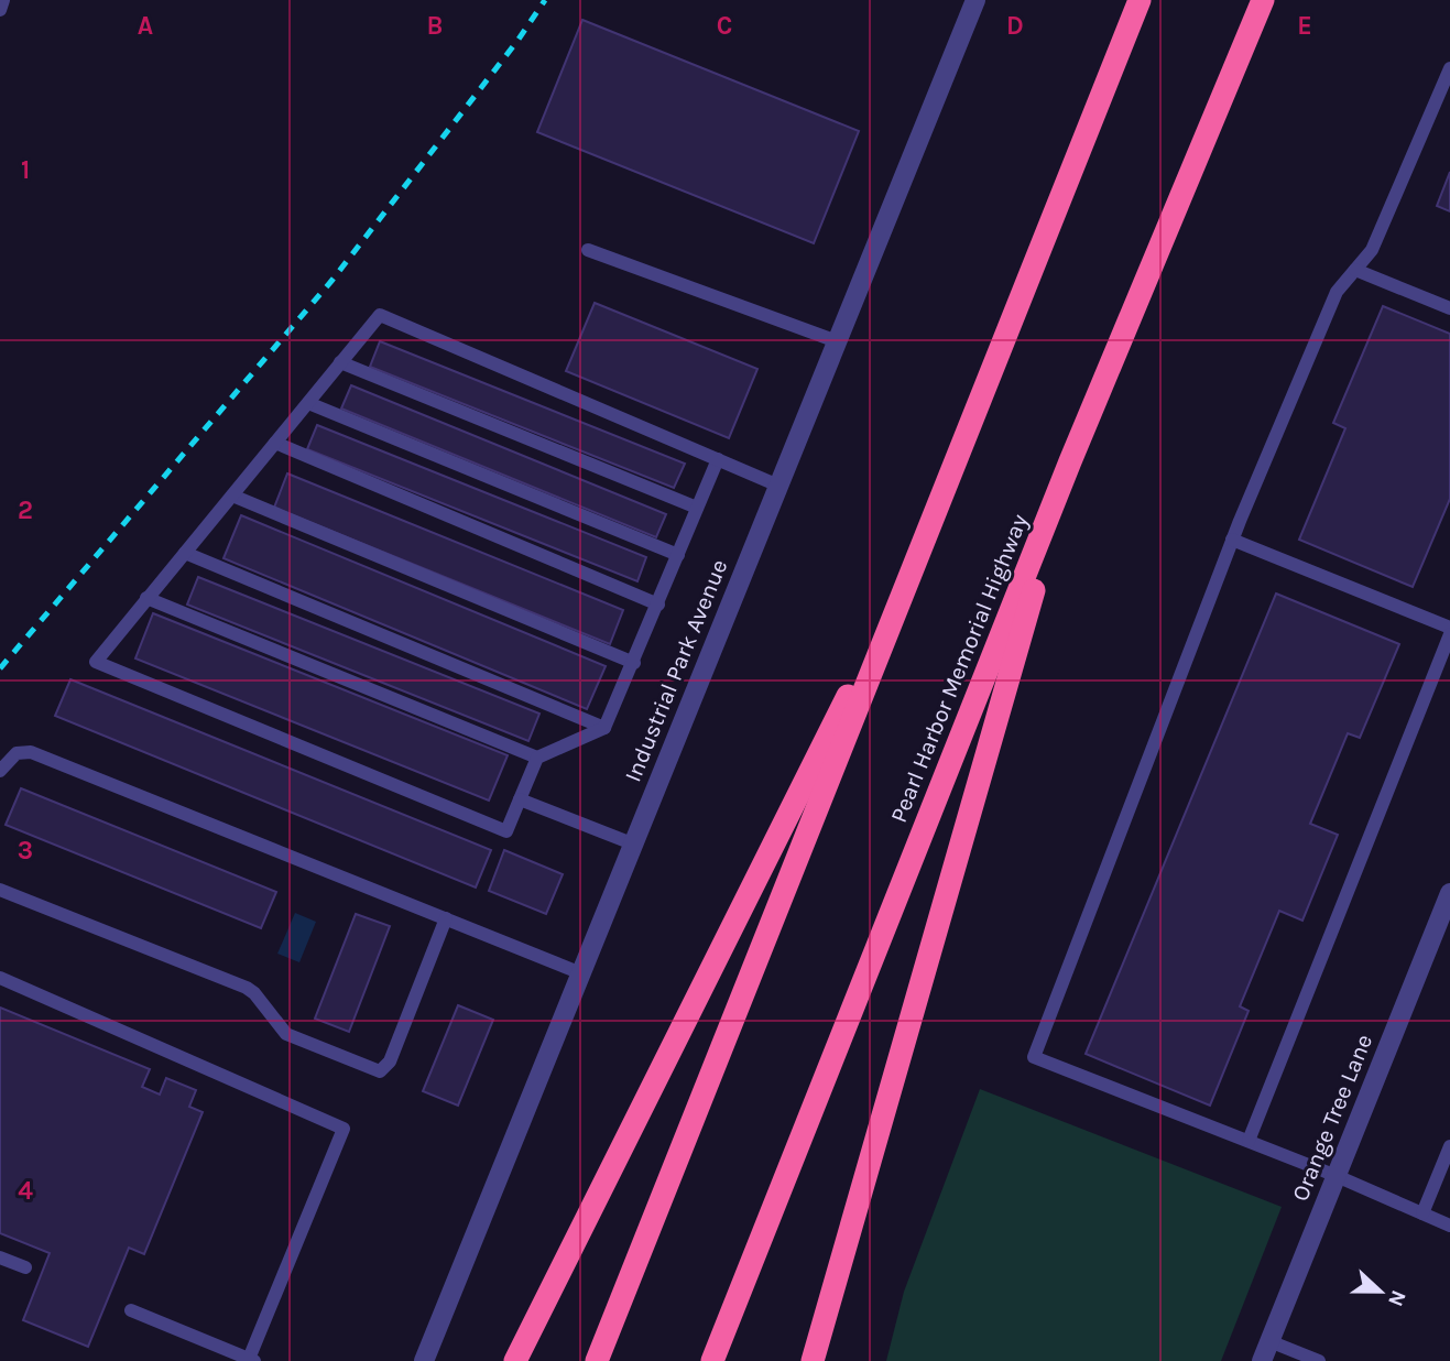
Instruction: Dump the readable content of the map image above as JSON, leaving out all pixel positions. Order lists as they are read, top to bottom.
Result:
{
  "streets": {
    "highway": ["Pearl Harbor Memorial Highway"],
    "street": ["Industrial Park Avenue", "Orange Tree Lane"]
  },
  "north": "right",
  "grid": {
    "columns": [
      "A",
      "B",
      "C",
      "D",
      "E"
    ],
    "rows": [
      "1",
      "2",
      "3",
      "4"
    ]
  }
}
